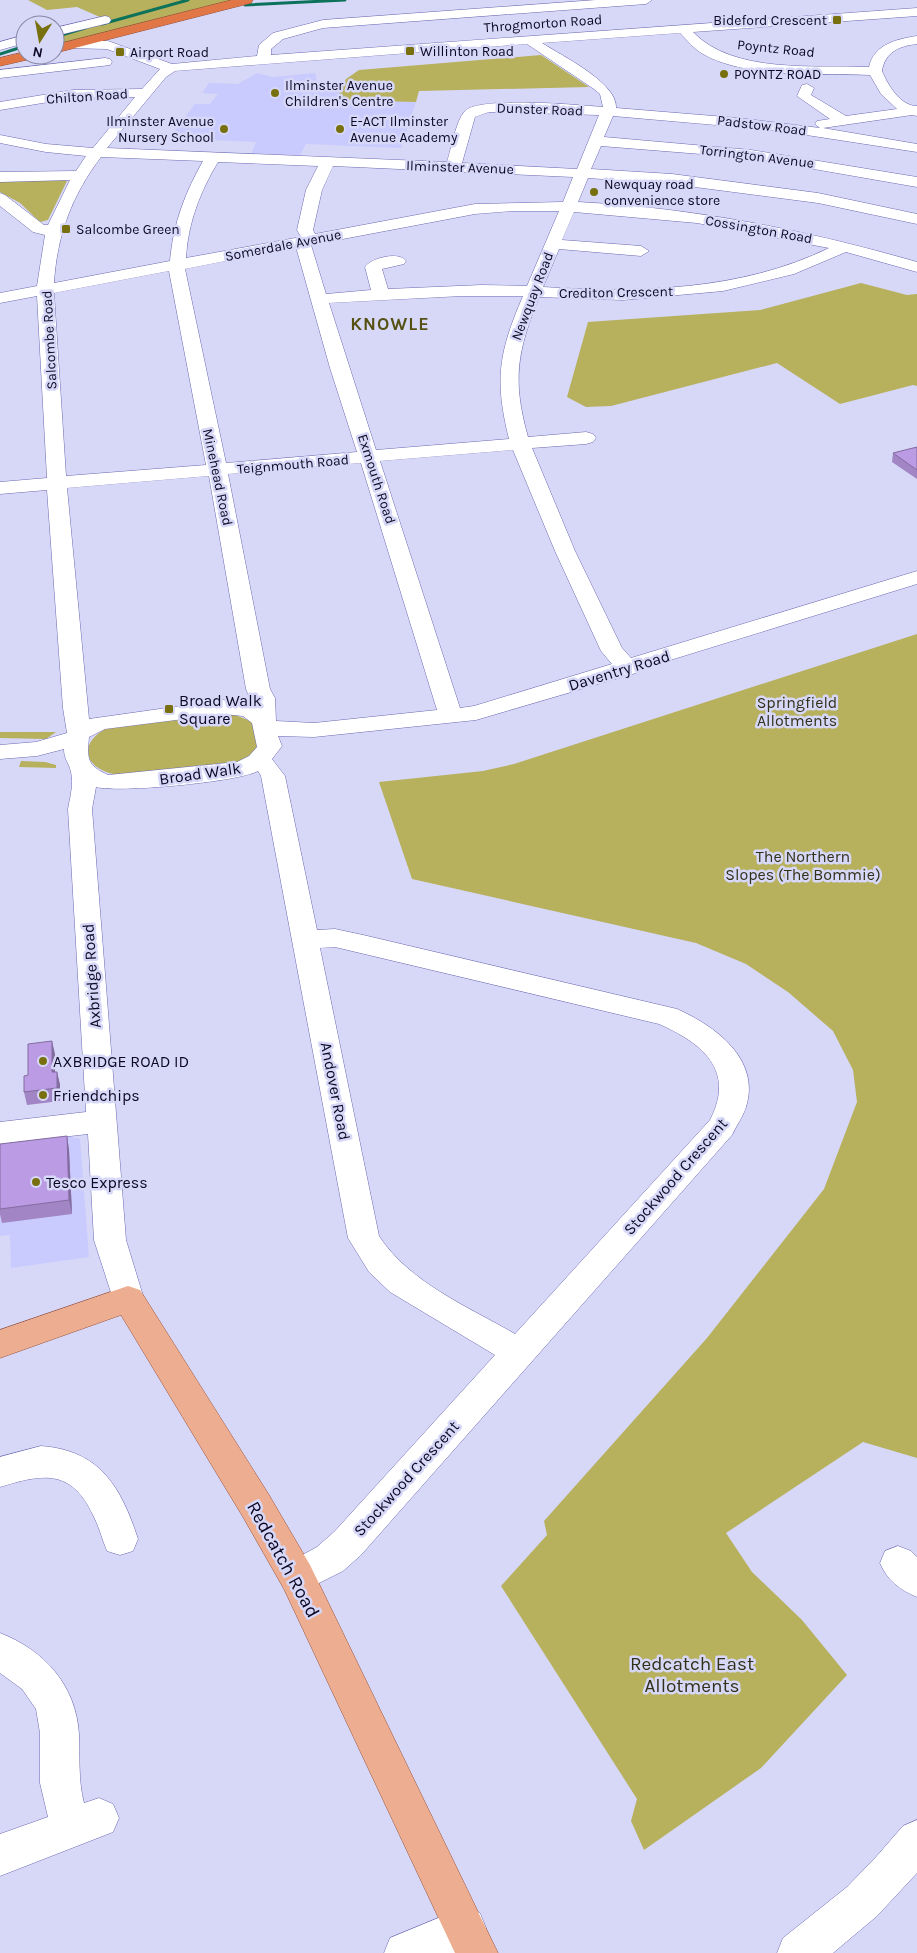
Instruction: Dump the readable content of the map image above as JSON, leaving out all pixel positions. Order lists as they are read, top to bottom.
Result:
{
  "streets": {
    "main road": ["Redcatch Road"],
    "street": [
      "Throgmorton Road",
      "Poyntz Road",
      "Chilton Road",
      "Dunster Road",
      "Padstow Road",
      "Torrington Avenue",
      "Ilminster Avenue",
      "Cossington Road",
      "Somerdale Avenue",
      "Crediton Crescent",
      "Newquay Road",
      "Salcombe Road",
      "Teignmouth Road",
      "Minehead Road",
      "Exmouth Road",
      "Daventry Road",
      "Broad Walk",
      "Axbridge Road",
      "Andover Road",
      "Stockwood Crescent"
    ]
  },
  "crossings": [
    ["Throgmorton Road", "Poyntz Road"],
    ["Throgmorton Road", "Salcombe Road"],
    ["Chilton Road", "Salcombe Road"],
    ["Dunster Road", "Padstow Road"],
    ["Dunster Road", "Ilminster Avenue"],
    ["Dunster Road", "Newquay Road"],
    ["Padstow Road", "Newquay Road"],
    ["Torrington Avenue", "Newquay Road"],
    ["Ilminster Avenue", "Newquay Road"],
    ["Ilminster Avenue", "Salcombe Road"],
    ["Ilminster Avenue", "Minehead Road"],
    ["Ilminster Avenue", "Exmouth Road"],
    ["Cossington Road", "Somerdale Avenue"],
    ["Cossington Road", "Crediton Crescent"],
    ["Cossington Road", "Newquay Road"],
    ["Somerdale Avenue", "Newquay Road"],
    ["Somerdale Avenue", "Salcombe Road"],
    ["Somerdale Avenue", "Minehead Road"],
    ["Somerdale Avenue", "Exmouth Road"],
    ["Crediton Crescent", "Newquay Road"],
    ["Crediton Crescent", "Exmouth Road"],
    ["Newquay Road", "Teignmouth Road"],
    ["Newquay Road", "Daventry Road"],
    ["Salcombe Road", "Teignmouth Road"],
    ["Teignmouth Road", "Minehead Road"],
    ["Teignmouth Road", "Exmouth Road"],
    ["Minehead Road", "Daventry Road"],
    ["Minehead Road", "Broad Walk"],
    ["Minehead Road", "Andover Road"],
    ["Exmouth Road", "Daventry Road"],
    ["Daventry Road", "Broad Walk"],
    ["Daventry Road", "Andover Road"],
    ["Broad Walk", "Andover Road"],
    ["Axbridge Road", "Redcatch Road"],
    ["Andover Road", "Stockwood Crescent"],
    ["Stockwood Crescent", "Redcatch Road"]
  ],
  "districts": ["KNOWLE"],
  "parks": ["Springfield Allotments", "The Northern Slopes (The Bommie)", "Redcatch East Allotments"],
  "places": {
    "transit": [
      "Bideford Crescent",
      "Willinton Road",
      "Airport Road",
      "Salcombe Green",
      "Broad Walk Square"
    ],
    "other": [
      "POYNTZ ROAD",
      "Ilminster Avenue Children's Centre",
      "Ilminster Avenue Nursery School",
      "E-ACT Ilminster Avenue Academy",
      "Newquay road convenience store",
      "AXBRIDGE ROAD ID",
      "Friendchips",
      "Tesco Express"
    ]
  },
  "north": "bottom"
}
